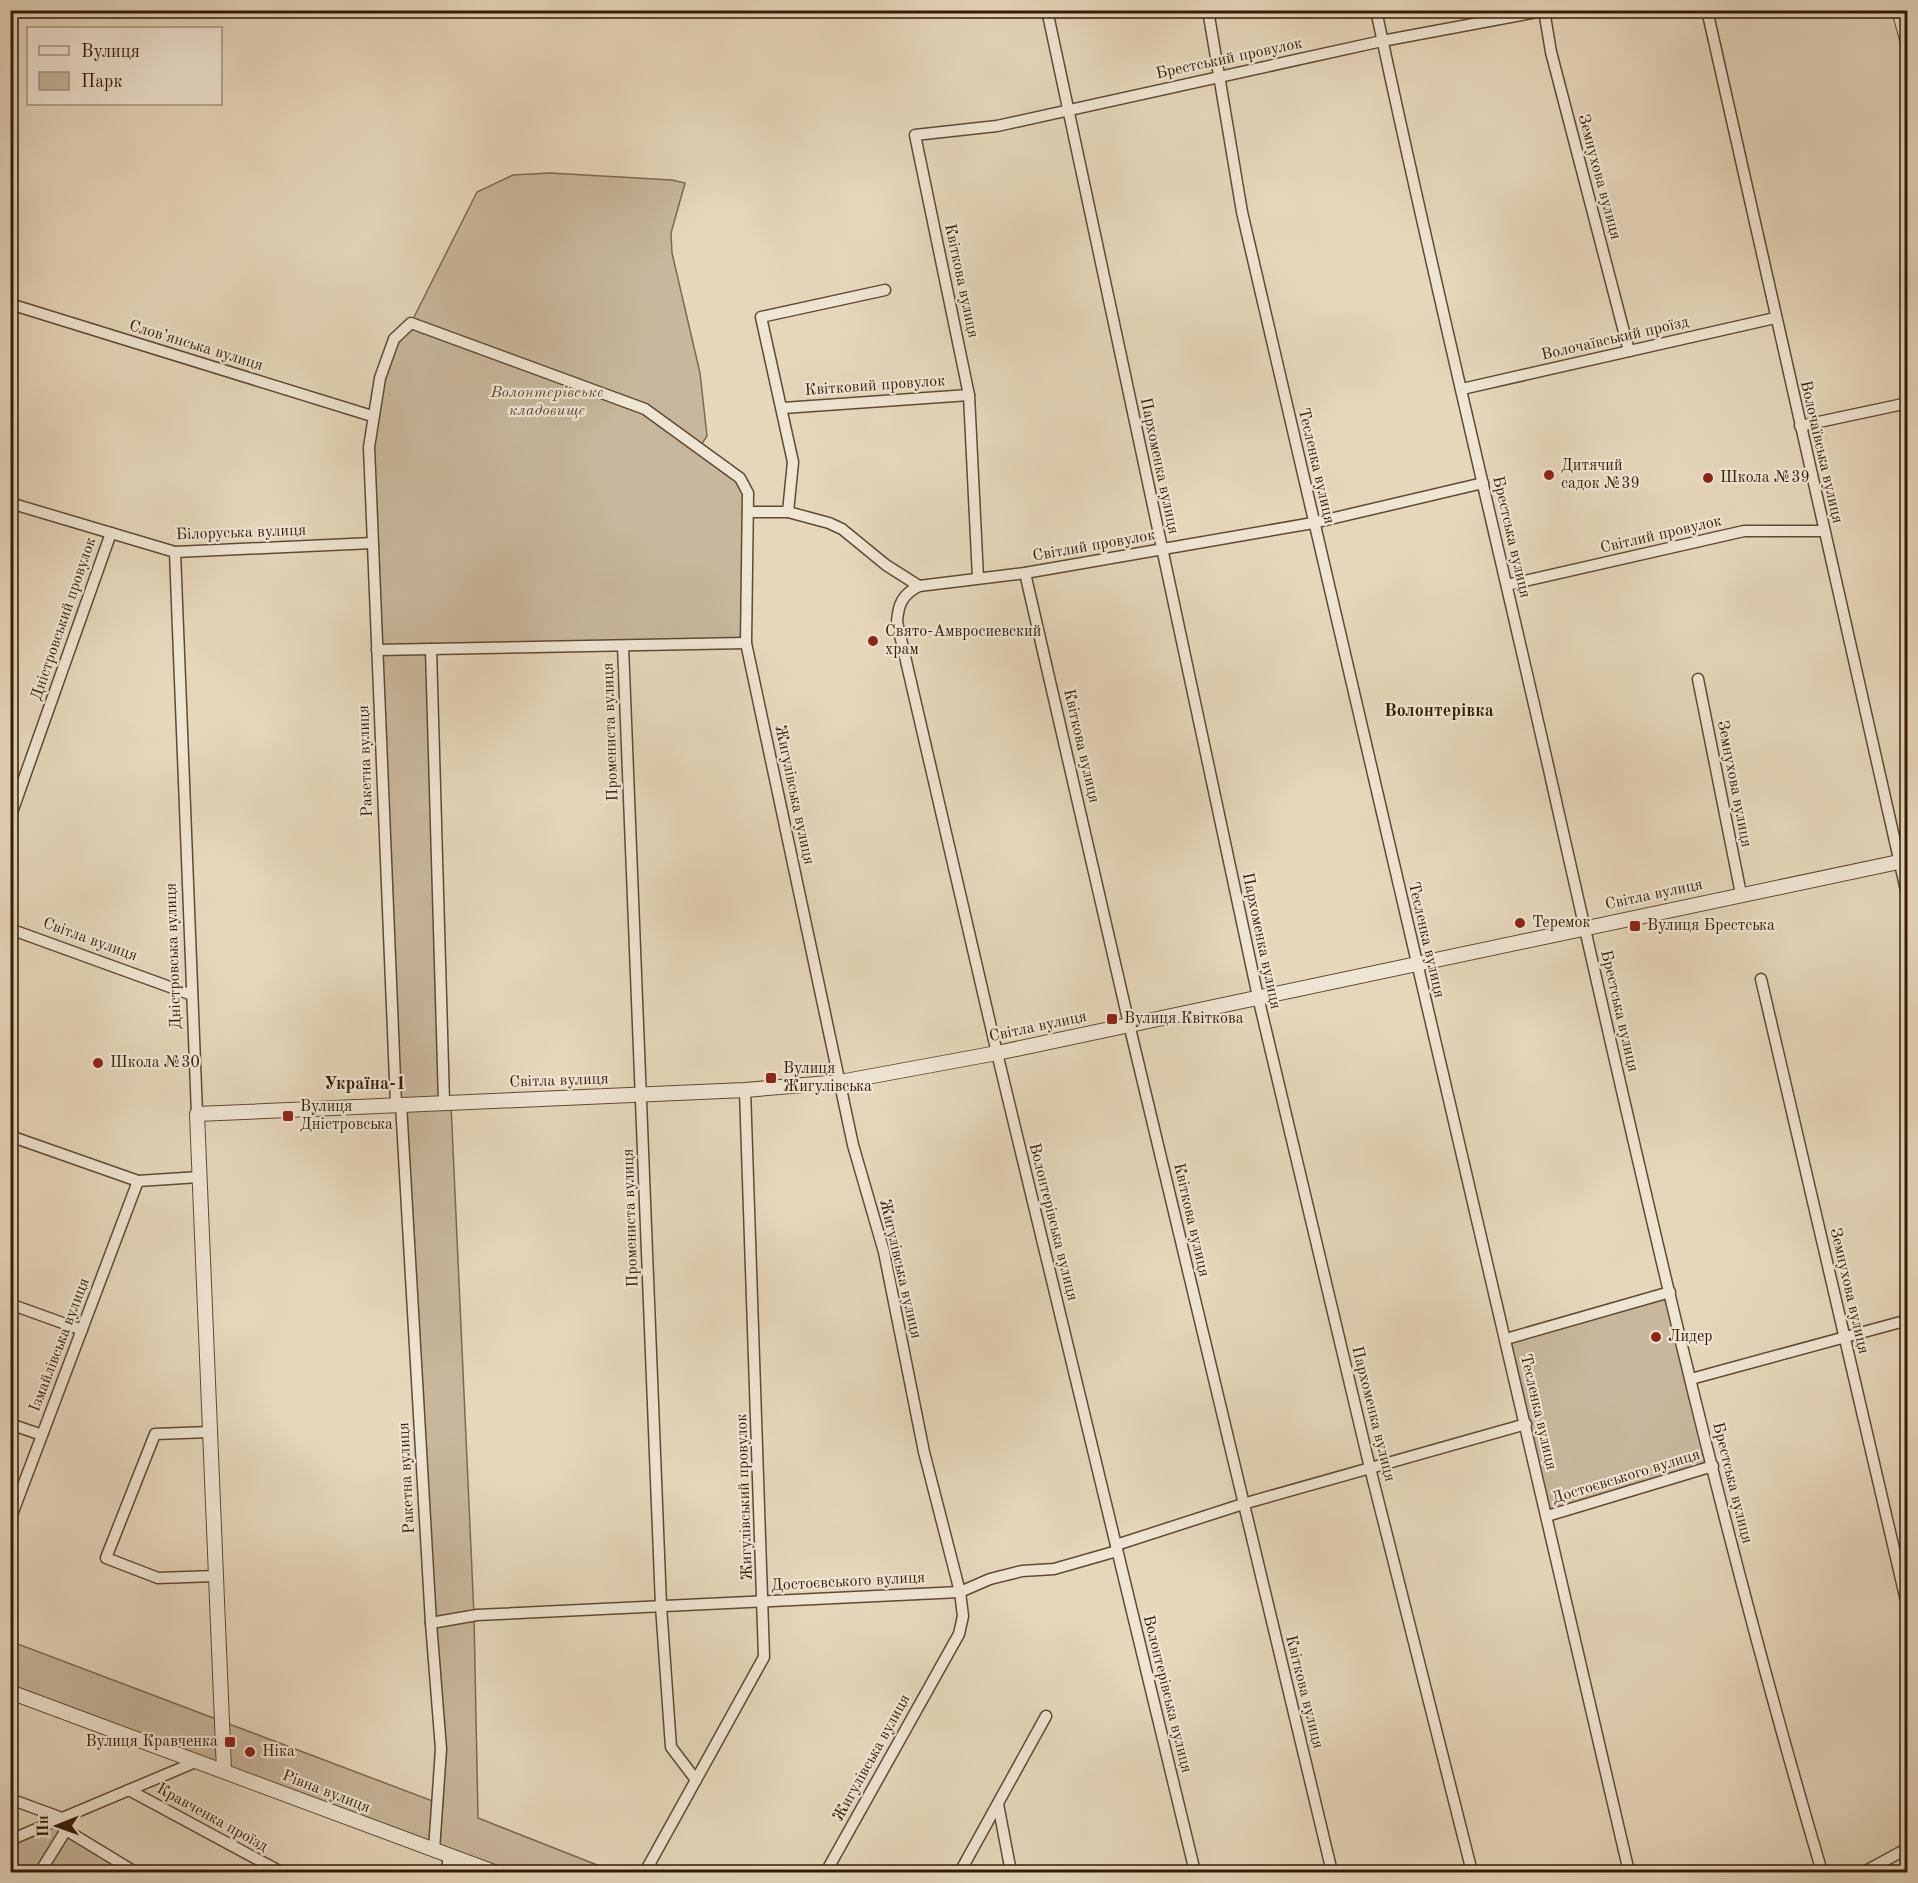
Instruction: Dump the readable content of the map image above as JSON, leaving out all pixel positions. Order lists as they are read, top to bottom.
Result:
{
  "streets": {
    "street": [
      "Брестський провулок",
      "Земнухова вулиця",
      "Квіткова вулиця",
      "Волочаївський проїзд",
      "Слов’янська вулиця",
      "Квітковий провулок",
      "Волочаївська вулиця",
      "Пархоменка вулиця",
      "Тесленка вулиця",
      "Білоруська вулиця",
      "Світлий провулок",
      "Брестська вулиця",
      "Дністровський провулок",
      "Промениста вулиця",
      "Ракетна вулиця",
      "Жигулівська вулиця",
      "Світла вулиця",
      "Дністровська вулиця",
      "Волонтерівська вулиця",
      "Ізмайлівська вулиця",
      "Достоєвського вулиця",
      "Жигулівський провулок",
      "Рівна вулиця",
      "Кравченка проїзд"
    ]
  },
  "crossings": [
    ["Брестський провулок", "Земнухова вулиця"],
    ["Брестський провулок", "Квіткова вулиця"],
    ["Брестський провулок", "Пархоменка вулиця"],
    ["Брестський провулок", "Тесленка вулиця"],
    ["Брестський провулок", "Брестська вулиця"],
    ["Земнухова вулиця", "Волочаївський проїзд"],
    ["Земнухова вулиця", "Світла вулиця"],
    ["Квіткова вулиця", "Квітковий провулок"],
    ["Квіткова вулиця", "Світлий провулок"],
    ["Квіткова вулиця", "Світла вулиця"],
    ["Квіткова вулиця", "Достоєвського вулиця"],
    ["Волочаївський проїзд", "Волочаївська вулиця"],
    ["Волочаївський проїзд", "Брестська вулиця"],
    ["Слов’янська вулиця", "Ракетна вулиця"],
    ["Волочаївська вулиця", "Світлий провулок"],
    ["Волочаївська вулиця", "Світла вулиця"],
    ["Пархоменка вулиця", "Світлий провулок"],
    ["Пархоменка вулиця", "Світла вулиця"],
    ["Пархоменка вулиця", "Достоєвського вулиця"],
    ["Тесленка вулиця", "Світлий провулок"],
    ["Тесленка вулиця", "Світла вулиця"],
    ["Тесленка вулиця", "Достоєвського вулиця"],
    ["Білоруська вулиця", "Дністровський провулок"],
    ["Білоруська вулиця", "Ракетна вулиця"],
    ["Білоруська вулиця", "Дністровська вулиця"],
    ["Світлий провулок", "Брестська вулиця"],
    ["Світлий провулок", "Волонтерівська вулиця"],
    ["Брестська вулиця", "Світла вулиця"],
    ["Брестська вулиця", "Достоєвського вулиця"],
    ["Промениста вулиця", "Світла вулиця"],
    ["Промениста вулиця", "Достоєвського вулиця"],
    ["Промениста вулиця", "Жигулівський провулок"],
    ["Ракетна вулиця", "Жигулівська вулиця"],
    ["Ракетна вулиця", "Світла вулиця"],
    ["Ракетна вулиця", "Достоєвського вулиця"],
    ["Ракетна вулиця", "Рівна вулиця"],
    ["Жигулівська вулиця", "Світла вулиця"],
    ["Жигулівська вулиця", "Достоєвського вулиця"],
    ["Світла вулиця", "Дністровська вулиця"],
    ["Світла вулиця", "Волонтерівська вулиця"],
    ["Світла вулиця", "Жигулівський провулок"],
    ["Дністровська вулиця", "Рівна вулиця"],
    ["Волонтерівська вулиця", "Достоєвського вулиця"],
    ["Достоєвського вулиця", "Жигулівський провулок"]
  ],
  "districts": ["Волонтерівка", "Україна-1"],
  "parks": ["Волонтерівське кладовище"],
  "places": {
    "other": [
      "Дитячий садок №39",
      "Школа №39",
      "Свято-Амвросиевский храм",
      "Теремок",
      "Школа №30",
      "Лидер",
      "Ніка"
    ],
    "transit": [
      "Вулиця Брестська",
      "Вулиця Квіткова",
      "Вулиця Жигулівська",
      "Вулиця Дністровська",
      "Вулиця Кравченка"
    ]
  },
  "legend": ["Вулиця", "Парк"],
  "north": "left"
}
